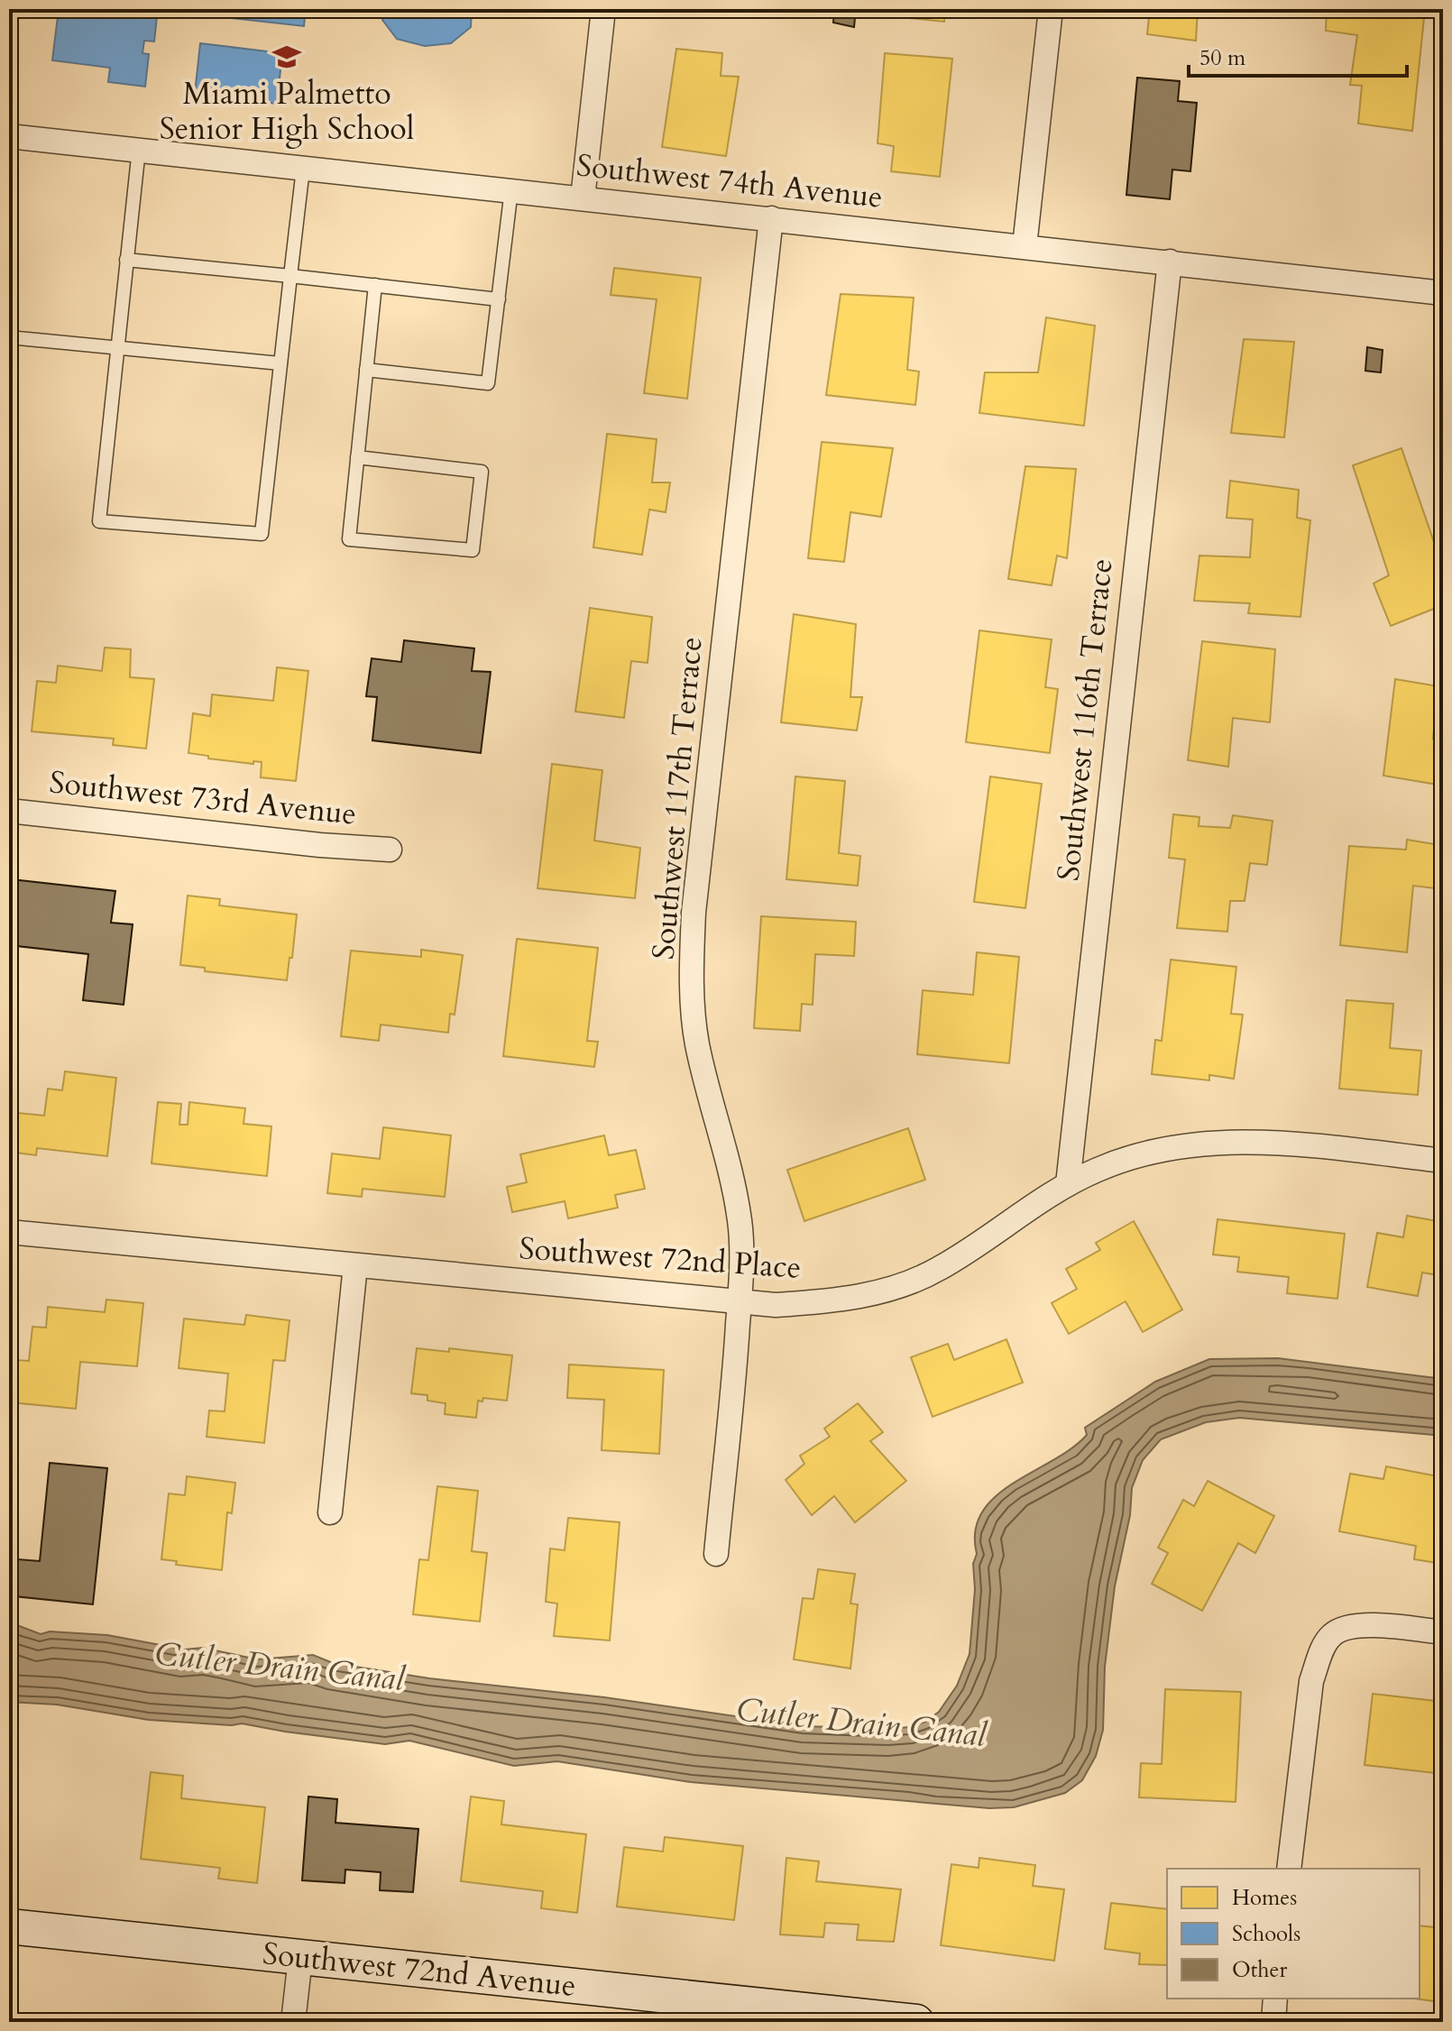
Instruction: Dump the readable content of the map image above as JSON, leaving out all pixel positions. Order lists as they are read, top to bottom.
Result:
{
  "streets": {
    "street": [
      "Southwest 74th Avenue",
      "Southwest 116th Terrace",
      "Southwest 73rd Avenue",
      "Southwest 117th Terrace",
      "Southwest 72nd Place",
      "Southwest 72nd Avenue"
    ]
  },
  "crossings": [
    ["Southwest 74th Avenue", "Southwest 116th Terrace"],
    ["Southwest 74th Avenue", "Southwest 117th Terrace"],
    ["Southwest 116th Terrace", "Southwest 72nd Place"],
    ["Southwest 117th Terrace", "Southwest 72nd Place"]
  ],
  "water": ["Cutler Drain Canal"],
  "places": {
    "school or university": ["Miami Palmetto Senior High School"]
  },
  "legend": ["Homes", "Schools", "Other"],
  "scale_bar": "50 m"
}
